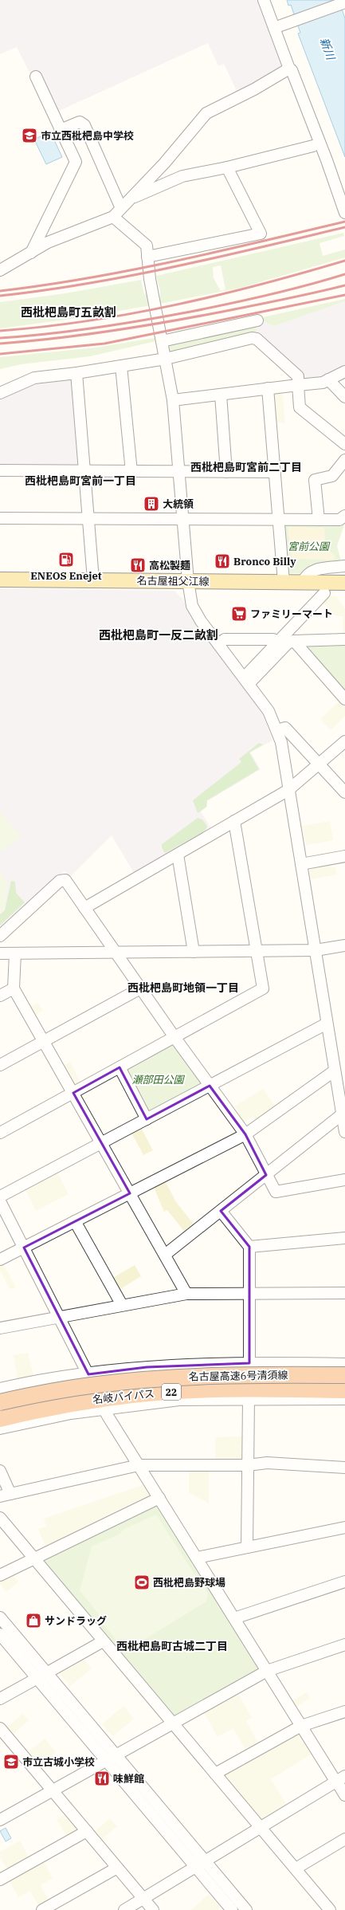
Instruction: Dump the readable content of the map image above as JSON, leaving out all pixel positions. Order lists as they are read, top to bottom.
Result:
{
  "streets": {
    "highway": ["名古屋高速6号清須線", "22", "名岐バイパス"],
    "main road": ["名古屋祖父江線"]
  },
  "crossings": [
    ["名古屋高速6号清須線", "名岐バイパス"]
  ],
  "districts": [
    "西枇杷島町五畝割",
    "西枇杷島町宮前二丁目",
    "西枇杷島町宮前一丁目",
    "西枇杷島町一反二畝割",
    "西枇杷島町地領一丁目",
    "西枇杷島町古城二丁目"
  ],
  "water": ["新川"],
  "parks": ["宮前公園", "瀬部田公園"],
  "places": {
    "school or university": ["市立西枇杷島中学校", "市立古城小学校"],
    "building": ["大統領"],
    "fuel station": ["ENEOS Enejet"],
    "restaurant": ["Bronco Billy", "高松製麺", "味鮮館"],
    "supermarket": ["ファミリーマート"],
    "sports": ["西枇杷島野球場"],
    "shop": ["サンドラッグ"]
  }
}
